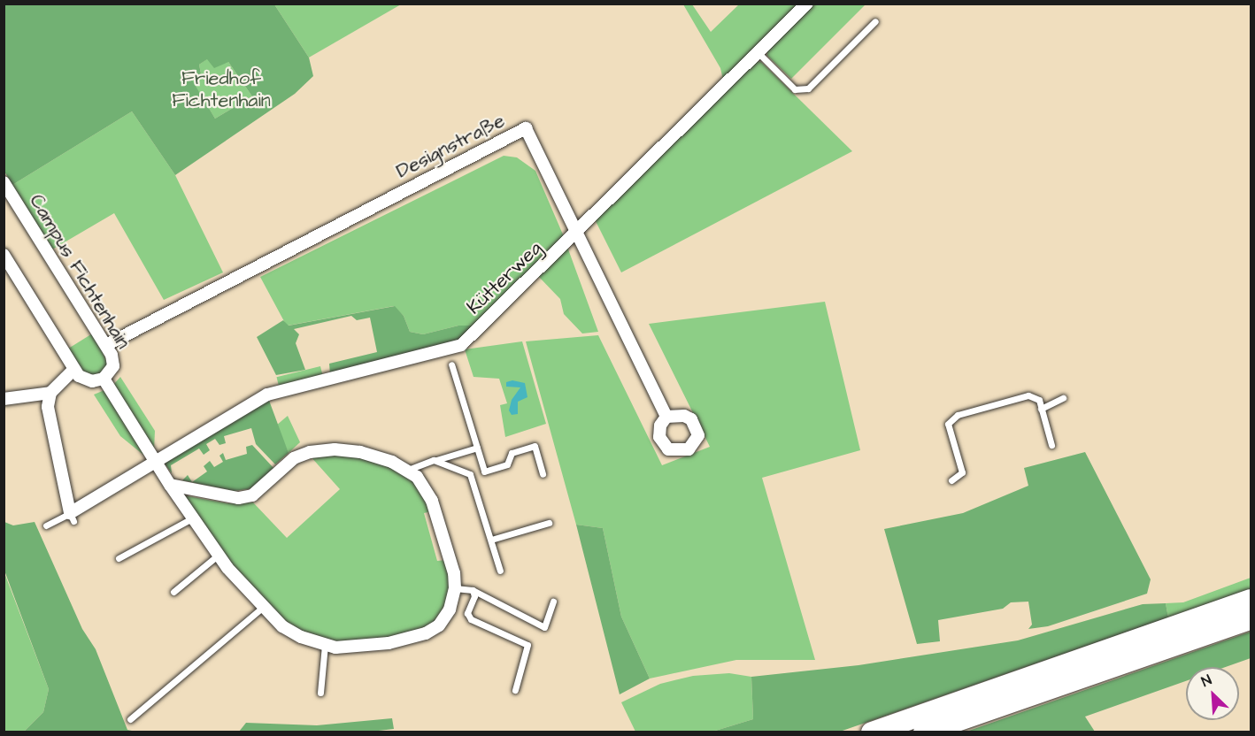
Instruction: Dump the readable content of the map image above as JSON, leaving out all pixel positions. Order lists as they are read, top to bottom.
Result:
{
  "streets": {
    "street": ["Designstraße", "Campus Fichtenhain", "Kütterweg"]
  },
  "crossings": [
    ["Designstraße", "Campus Fichtenhain"],
    ["Designstraße", "Kütterweg"],
    ["Campus Fichtenhain", "Kütterweg"]
  ],
  "parks": ["Friedhof Fichtenhain"],
  "north": "top left"
}
